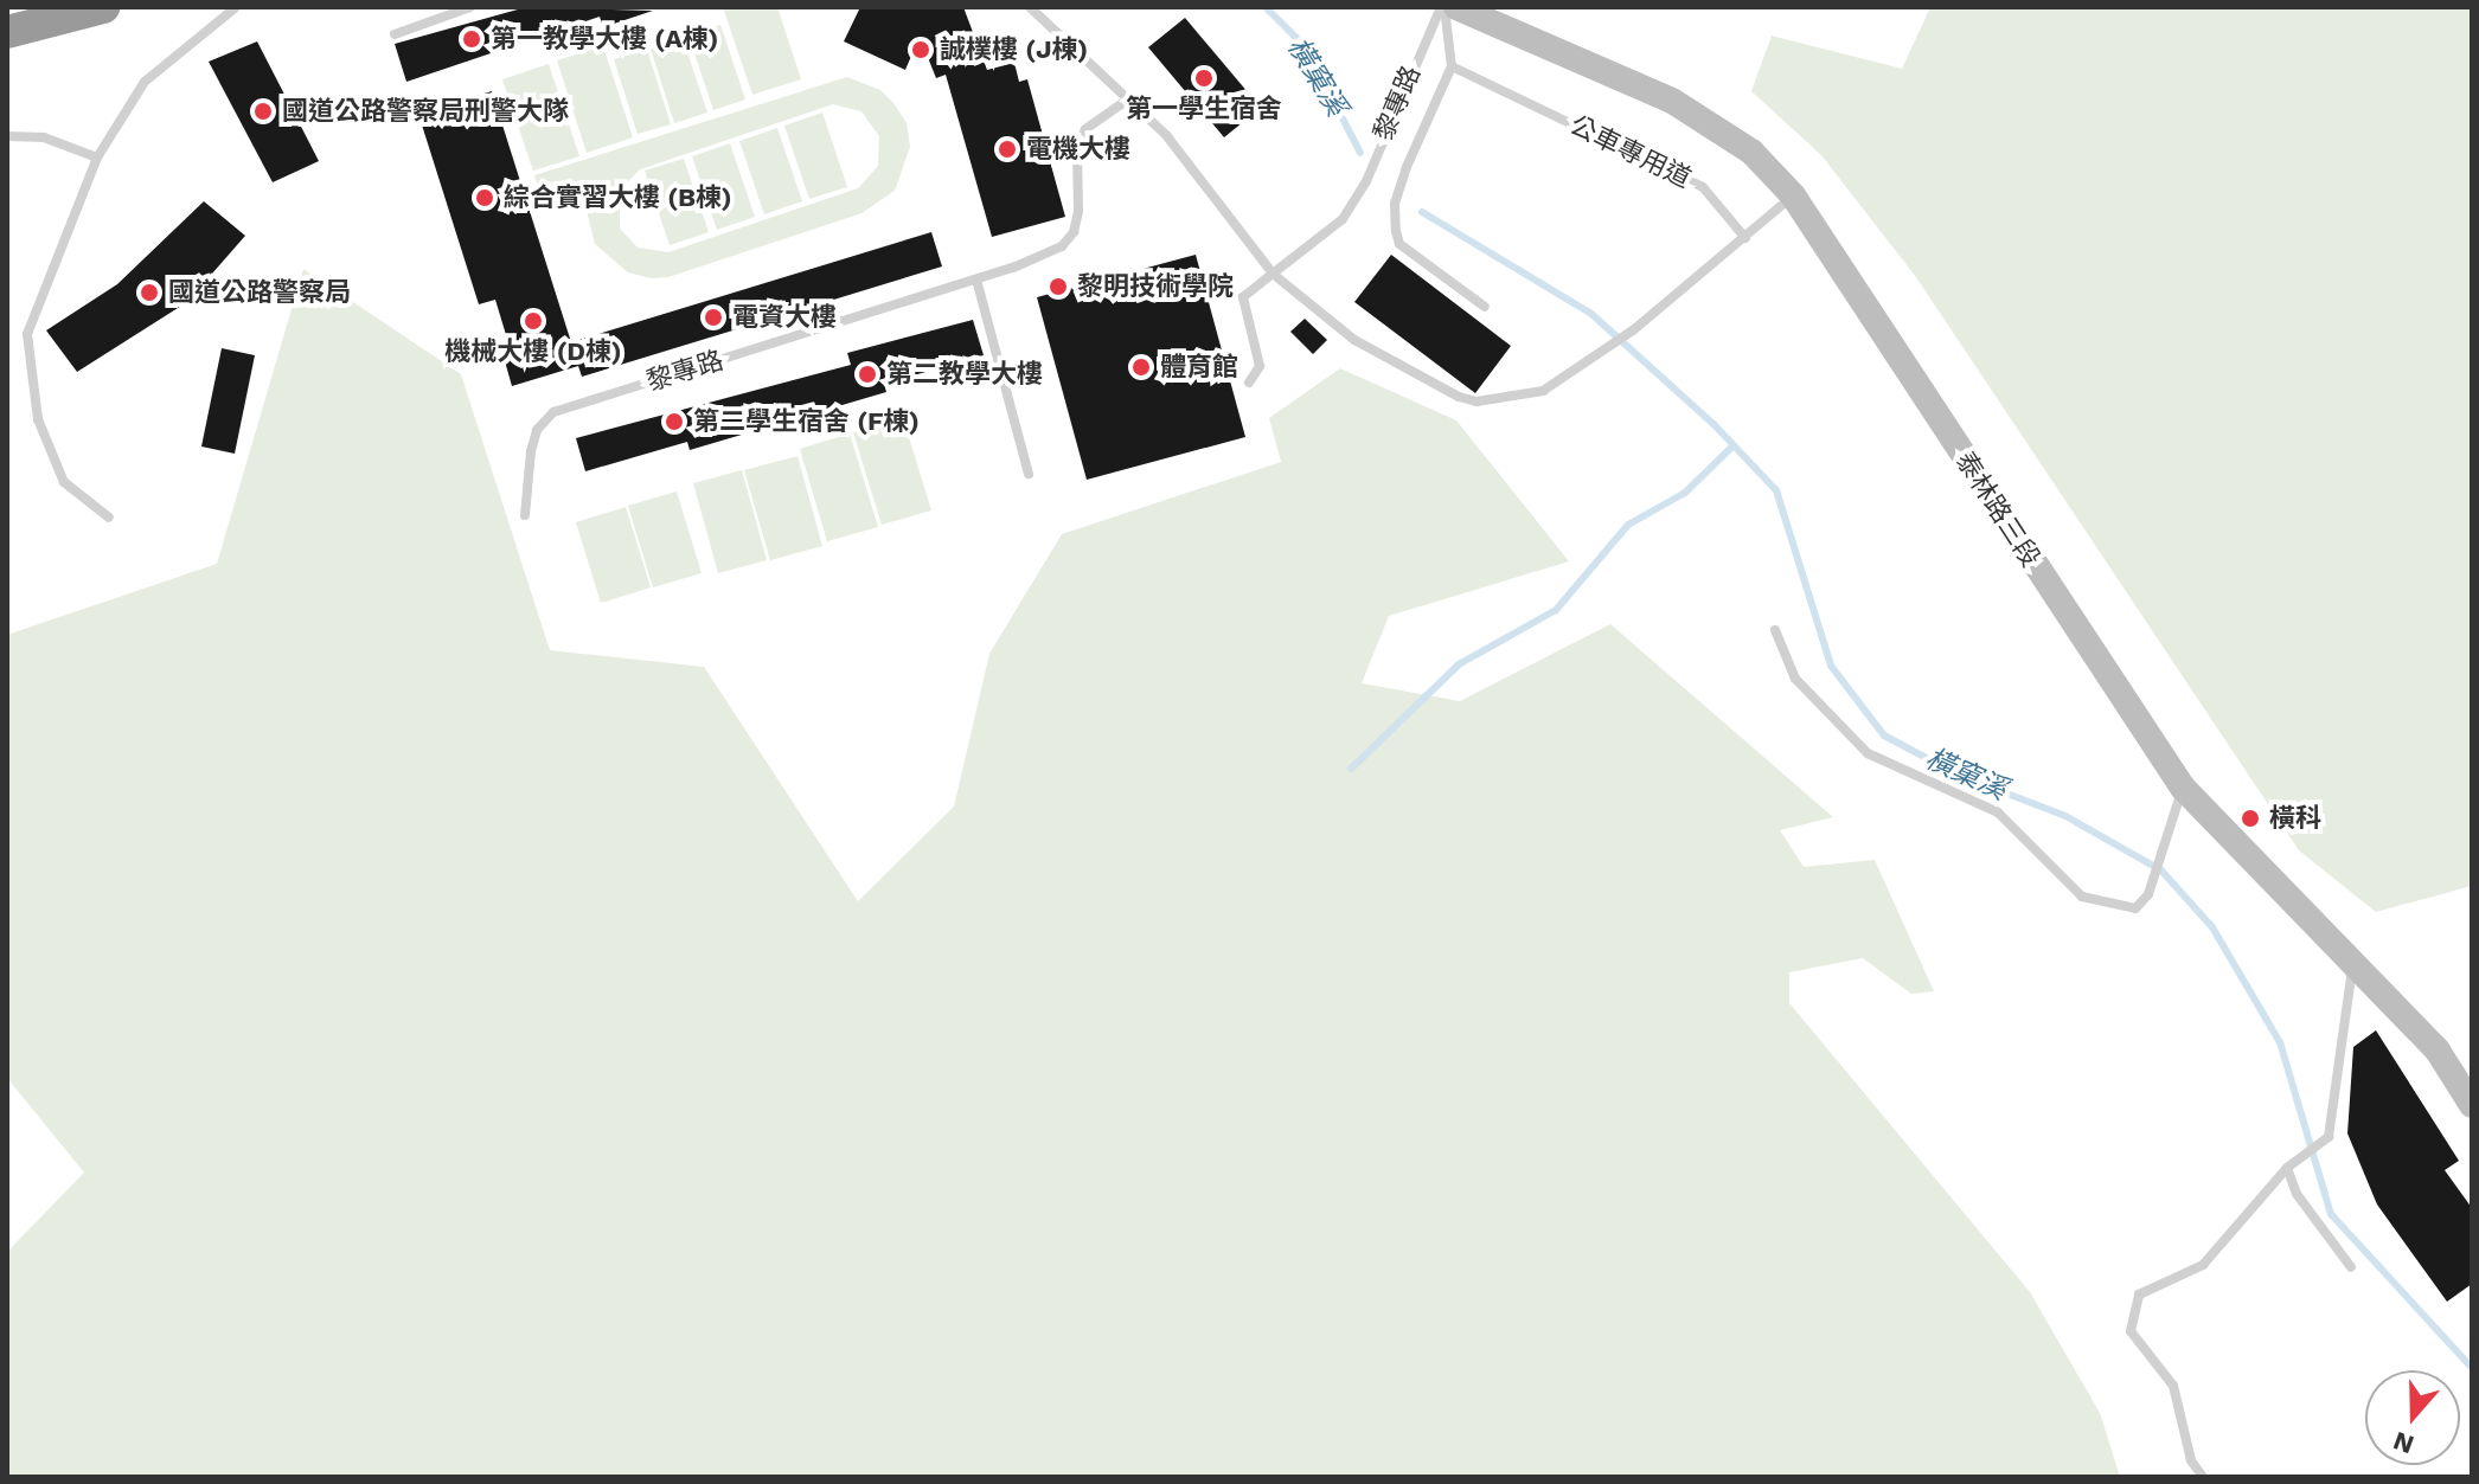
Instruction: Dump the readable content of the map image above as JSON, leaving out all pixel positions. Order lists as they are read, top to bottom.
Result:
{
  "streets": {
    "main road": ["泰林路三段"],
    "lane": ["黎專路", "公車專用道"]
  },
  "water": ["橫窠溪"],
  "places": [
    "第一教學大樓 (A棟)",
    "誠樸樓 (J棟)",
    "第一學生宿舍",
    "國道公路警察局刑警大隊",
    "電機大樓",
    "綜合實習大樓 (B棟)",
    "黎明技術學院",
    "國道公路警察局",
    "電資大樓",
    "機械大樓 (D棟)",
    "體育館",
    "第二教學大樓",
    "第二學生宿舍 (F棟)",
    "橫科"
  ],
  "north": "bottom"
}
